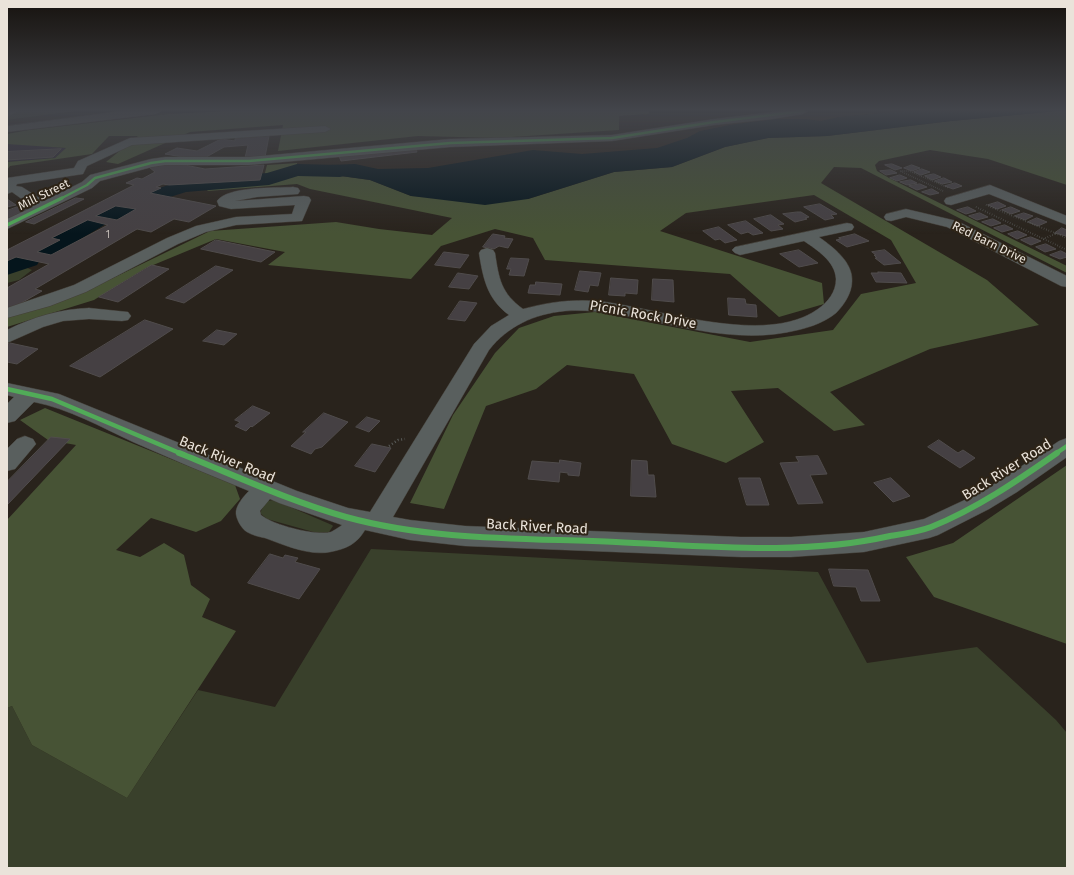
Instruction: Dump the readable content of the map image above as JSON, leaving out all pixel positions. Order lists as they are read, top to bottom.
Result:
{
  "streets": {
    "street": [
      "Mill Street",
      "Red Barn Drive",
      "Picnic Rock Drive",
      "Back River Road"
    ]
  },
  "crossings": [
    ["Picnic Rock Drive", "Back River Road"]
  ],
  "house_numbers": ["1"]
}
